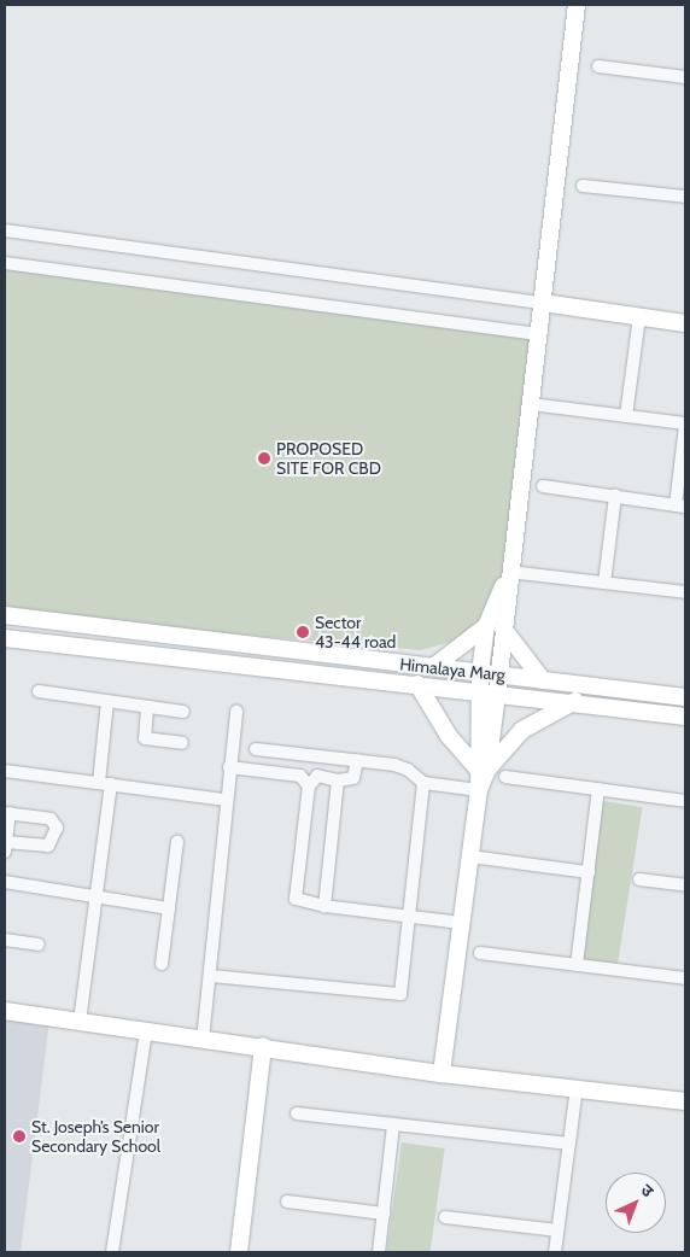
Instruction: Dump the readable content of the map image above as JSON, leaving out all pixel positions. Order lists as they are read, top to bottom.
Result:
{
  "streets": {
    "street": ["Himalaya Marg"]
  },
  "places": ["PROPOSED SITE FOR CBD", "Sector 43-44 road", "St. Joseph’s Senior Secondary School"],
  "north": "top right"
}
